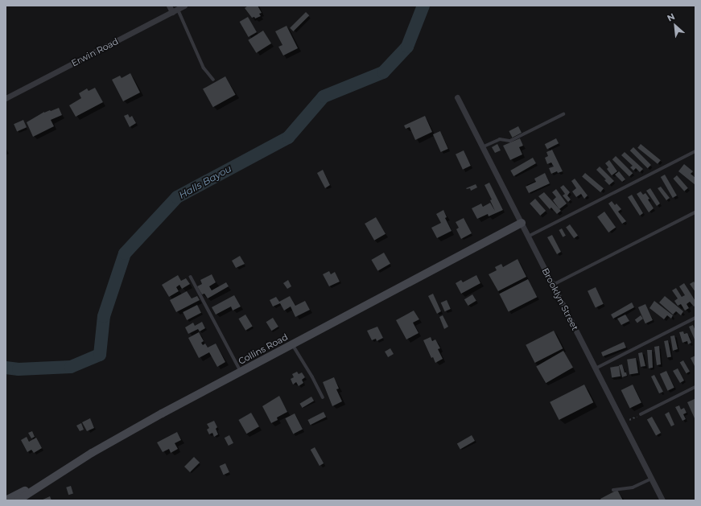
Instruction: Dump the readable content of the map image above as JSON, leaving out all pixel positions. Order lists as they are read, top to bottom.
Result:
{
  "streets": {
    "street": ["Erwin Road", "Brooklyn Street", "Collins Road"]
  },
  "crossings": [
    ["Brooklyn Street", "Collins Road"]
  ],
  "water": ["Halls Bayou"],
  "north": "top left"
}
